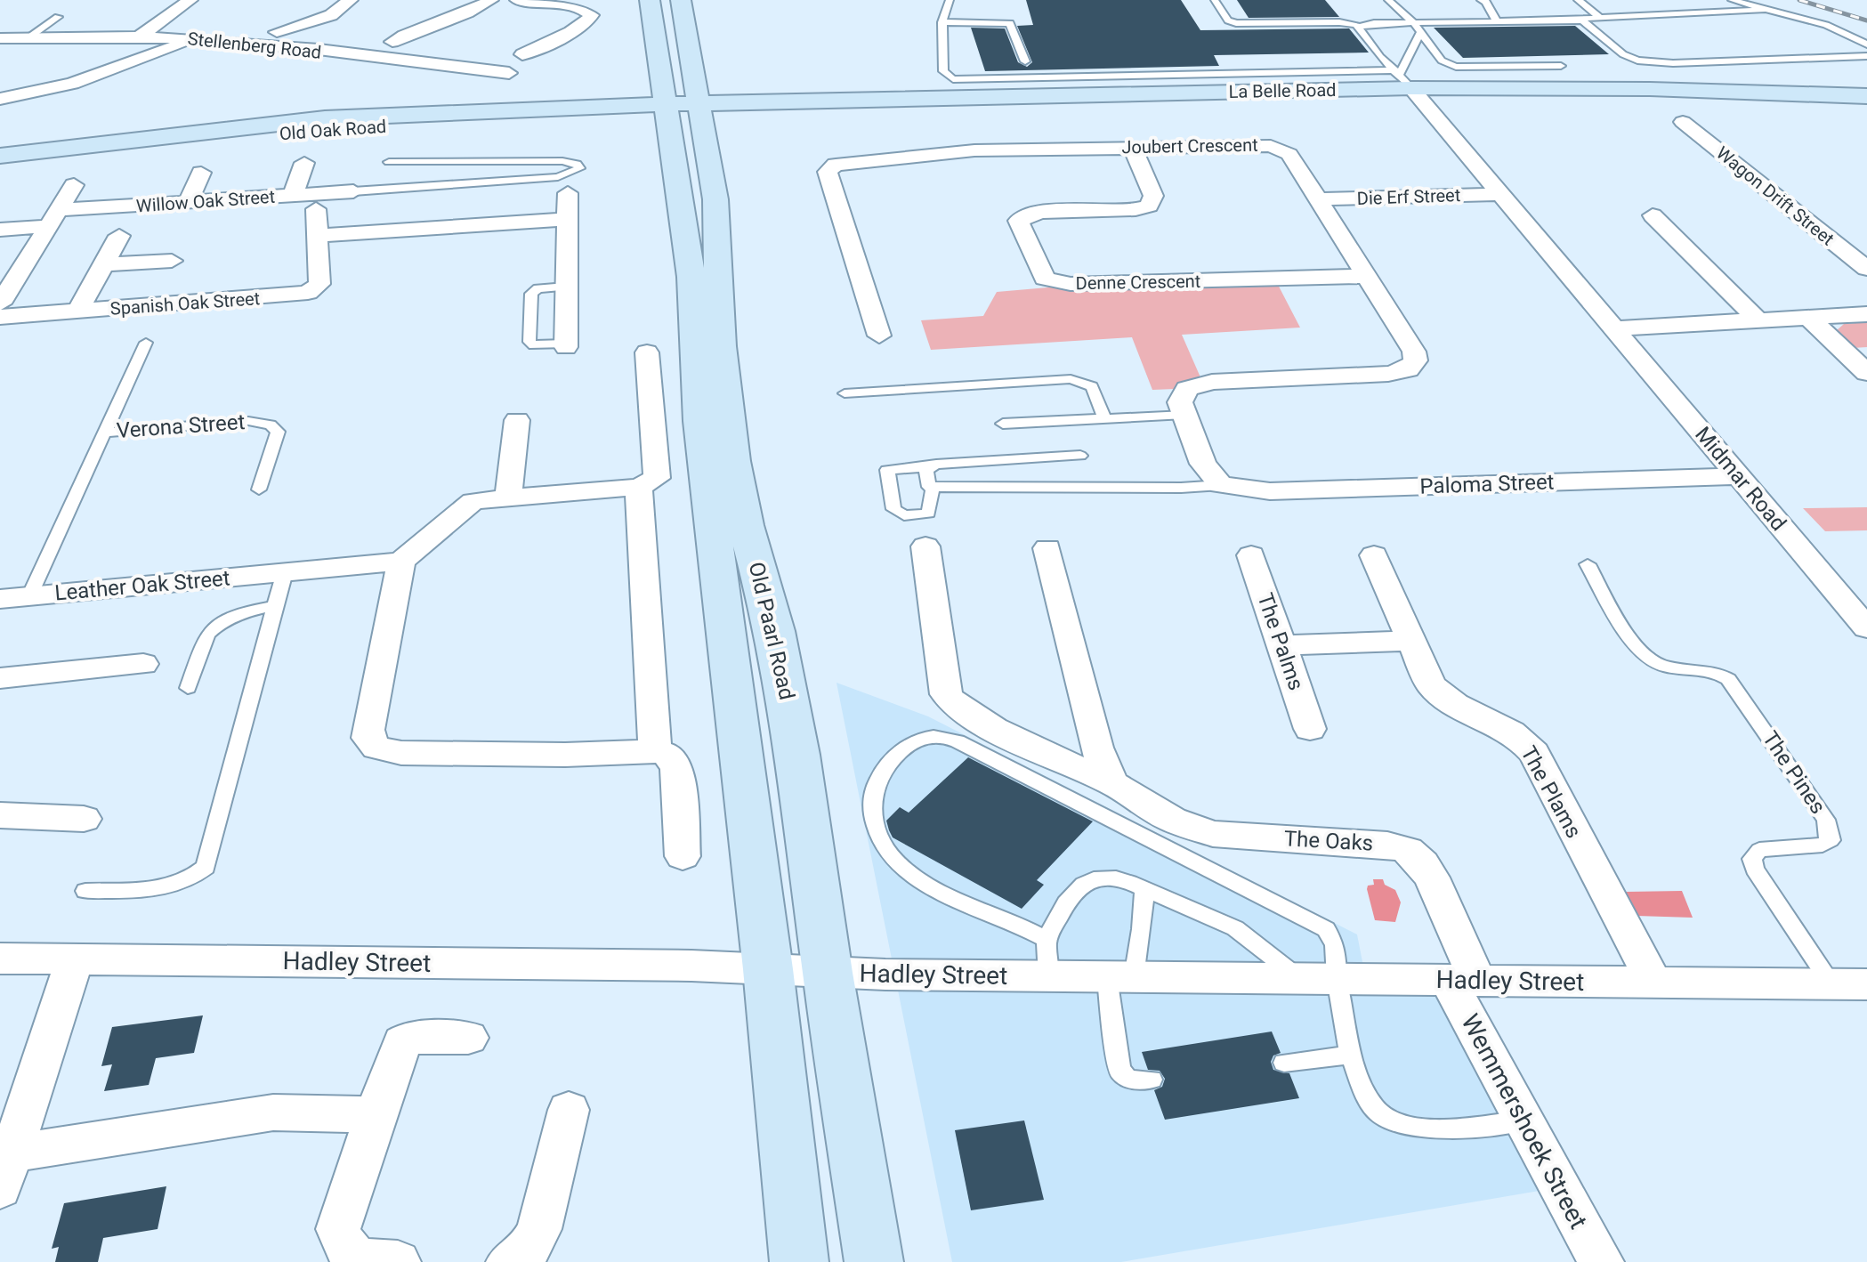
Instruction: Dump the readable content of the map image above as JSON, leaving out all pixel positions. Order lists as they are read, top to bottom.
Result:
{
  "streets": {
    "main road": ["La Belle Road", "Old Oak Road", "Old Paarl Road"],
    "street": [
      "Stellenberg Road",
      "Joubert Crescent",
      "Wagon Drift Street",
      "Die Erf Street",
      "Willow Oak Street",
      "Denne Crescent",
      "Spanish Oak Street",
      "Midmar Road",
      "Paloma Street",
      "Leather Oak Street",
      "The Palms",
      "The Plams",
      "The Oaks",
      "Hadley Street",
      "Wemmershoek Street"
    ],
    "lane": ["Verona Street", "The Pines"]
  },
  "crossings": [
    ["La Belle Road", "Old Oak Road"],
    ["La Belle Road", "Midmar Road"],
    ["La Belle Road", "Old Paarl Road"],
    ["Old Oak Road", "Old Paarl Road"],
    ["Joubert Crescent", "Die Erf Street"],
    ["Joubert Crescent", "Denne Crescent"],
    ["Die Erf Street", "Midmar Road"],
    ["Verona Street", "Leather Oak Street"],
    ["Midmar Road", "Paloma Street"],
    ["Old Paarl Road", "Hadley Street"],
    ["The Pines", "Hadley Street"],
    ["The Plams", "Hadley Street"],
    ["The Oaks", "Hadley Street"],
    ["The Oaks", "Wemmershoek Street"],
    ["Hadley Street", "Wemmershoek Street"]
  ]
}
